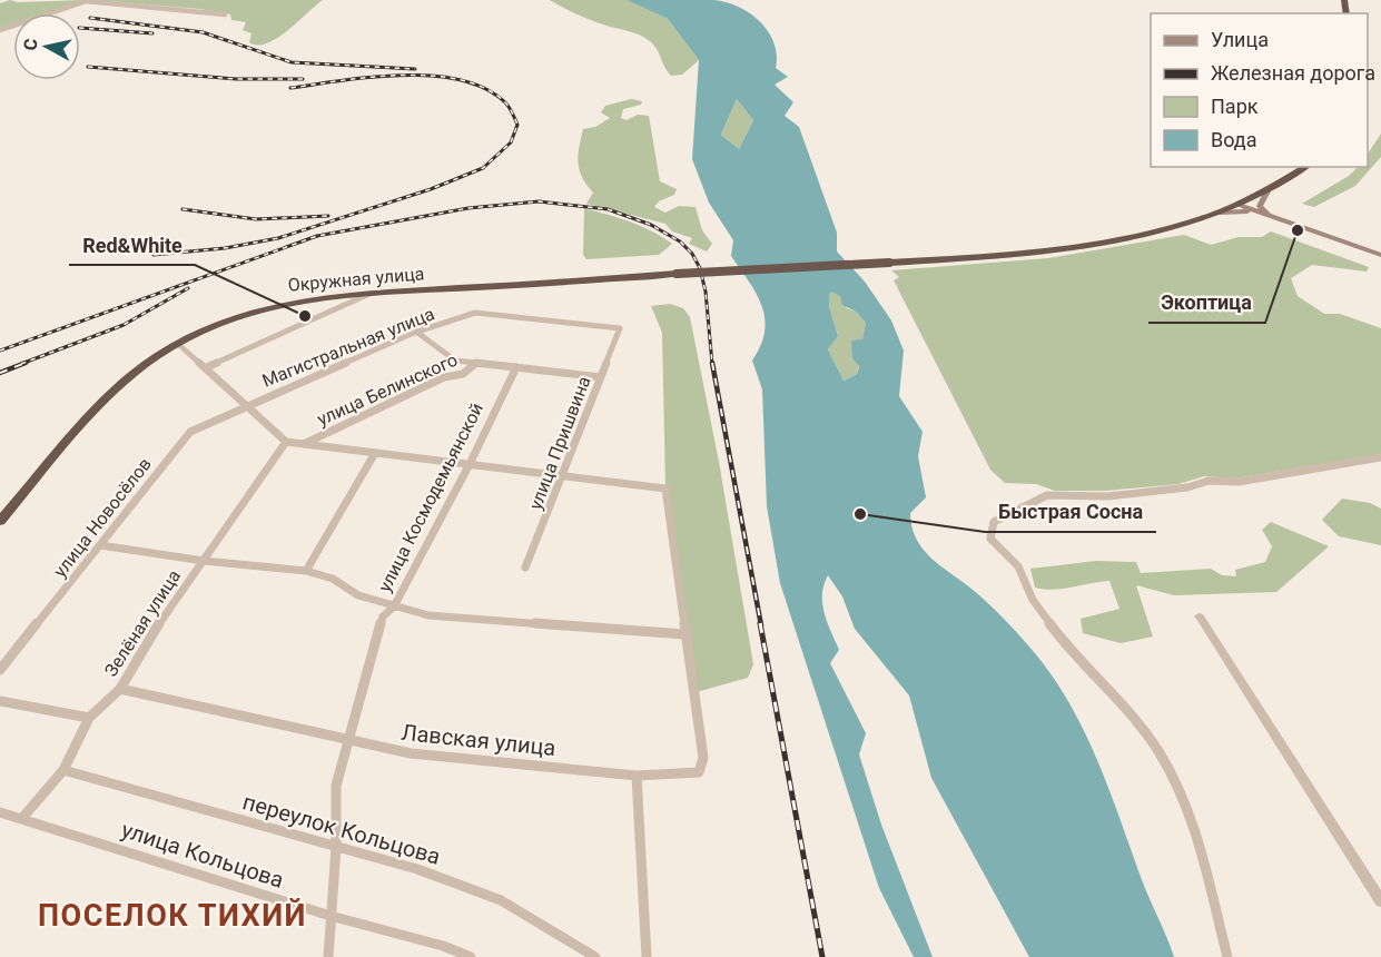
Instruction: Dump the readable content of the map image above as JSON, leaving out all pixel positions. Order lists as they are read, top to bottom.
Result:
{
  "streets": {
    "highway": ["Окружная улица"],
    "street": [
      "Магистральная улица",
      "улица Белинского",
      "улица Пришвина",
      "улица Космодемьянской",
      "улица Новосёлов",
      "Зелёная улица",
      "Лавская улица",
      "переулок Кольцова",
      "улица Кольцова"
    ]
  },
  "crossings": [
    ["Магистральная улица", "улица Пришвина"],
    ["Магистральная улица", "улица Новосёлов"],
    ["улица Белинского", "улица Пришвина"],
    ["улица Белинского", "улица Космодемьянской"],
    ["улица Космодемьянской", "Лавская улица"],
    ["улица Космодемьянской", "переулок Кольцова"],
    ["улица Космодемьянской", "улица Кольцова"],
    ["Зелёная улица", "Лавская улица"],
    ["Зелёная улица", "переулок Кольцова"],
    ["Зелёная улица", "улица Кольцова"]
  ],
  "districts": ["ПОСЕЛОК ТИХИЙ"],
  "places": ["Экоптица", "Red&White", "Быстрая Сосна"],
  "legend": [
    "Улица",
    "Железная дорога",
    "Парк",
    "Вода"
  ],
  "north": "left"
}
